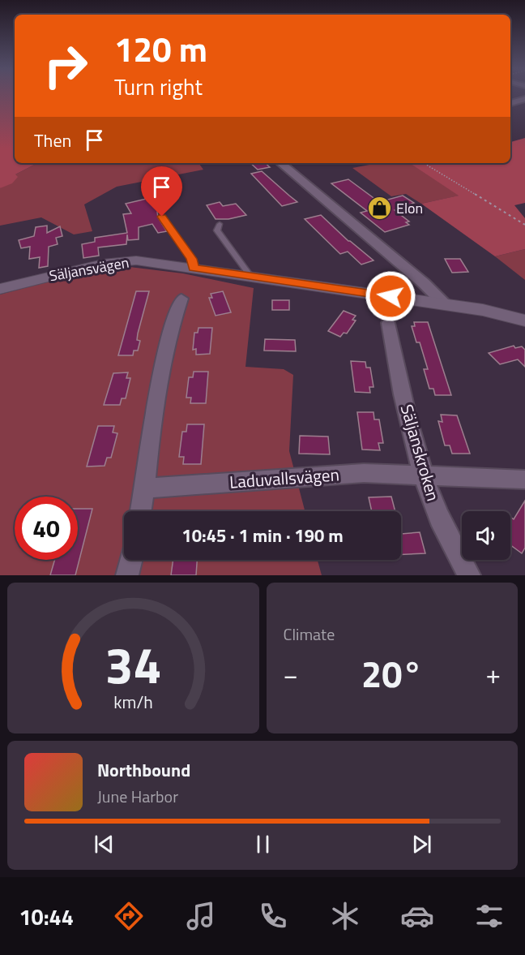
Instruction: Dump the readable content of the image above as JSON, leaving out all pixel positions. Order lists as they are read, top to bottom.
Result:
{
  "streets": {
    "street": ["Säljansvägen", "Säljanskroken", "Laduvallsvägen"]
  },
  "crossings": [
    ["Säljanskroken", "Laduvallsvägen"]
  ],
  "places": {
    "shop": ["Elon"]
  },
  "page": {
    "turn": ["120 m", "Turn right"],
    "then": "Then",
    "limit": "40",
    "trip": "10:45 · 1 min · 190 m",
    "tile": "Climate",
    "heat": ["−", "20°", "+"],
    "song": ["Northbound", "June Harbor"],
    "tabs": "10:44",
    "gauge": ["34", "km/h"]
  }
}
